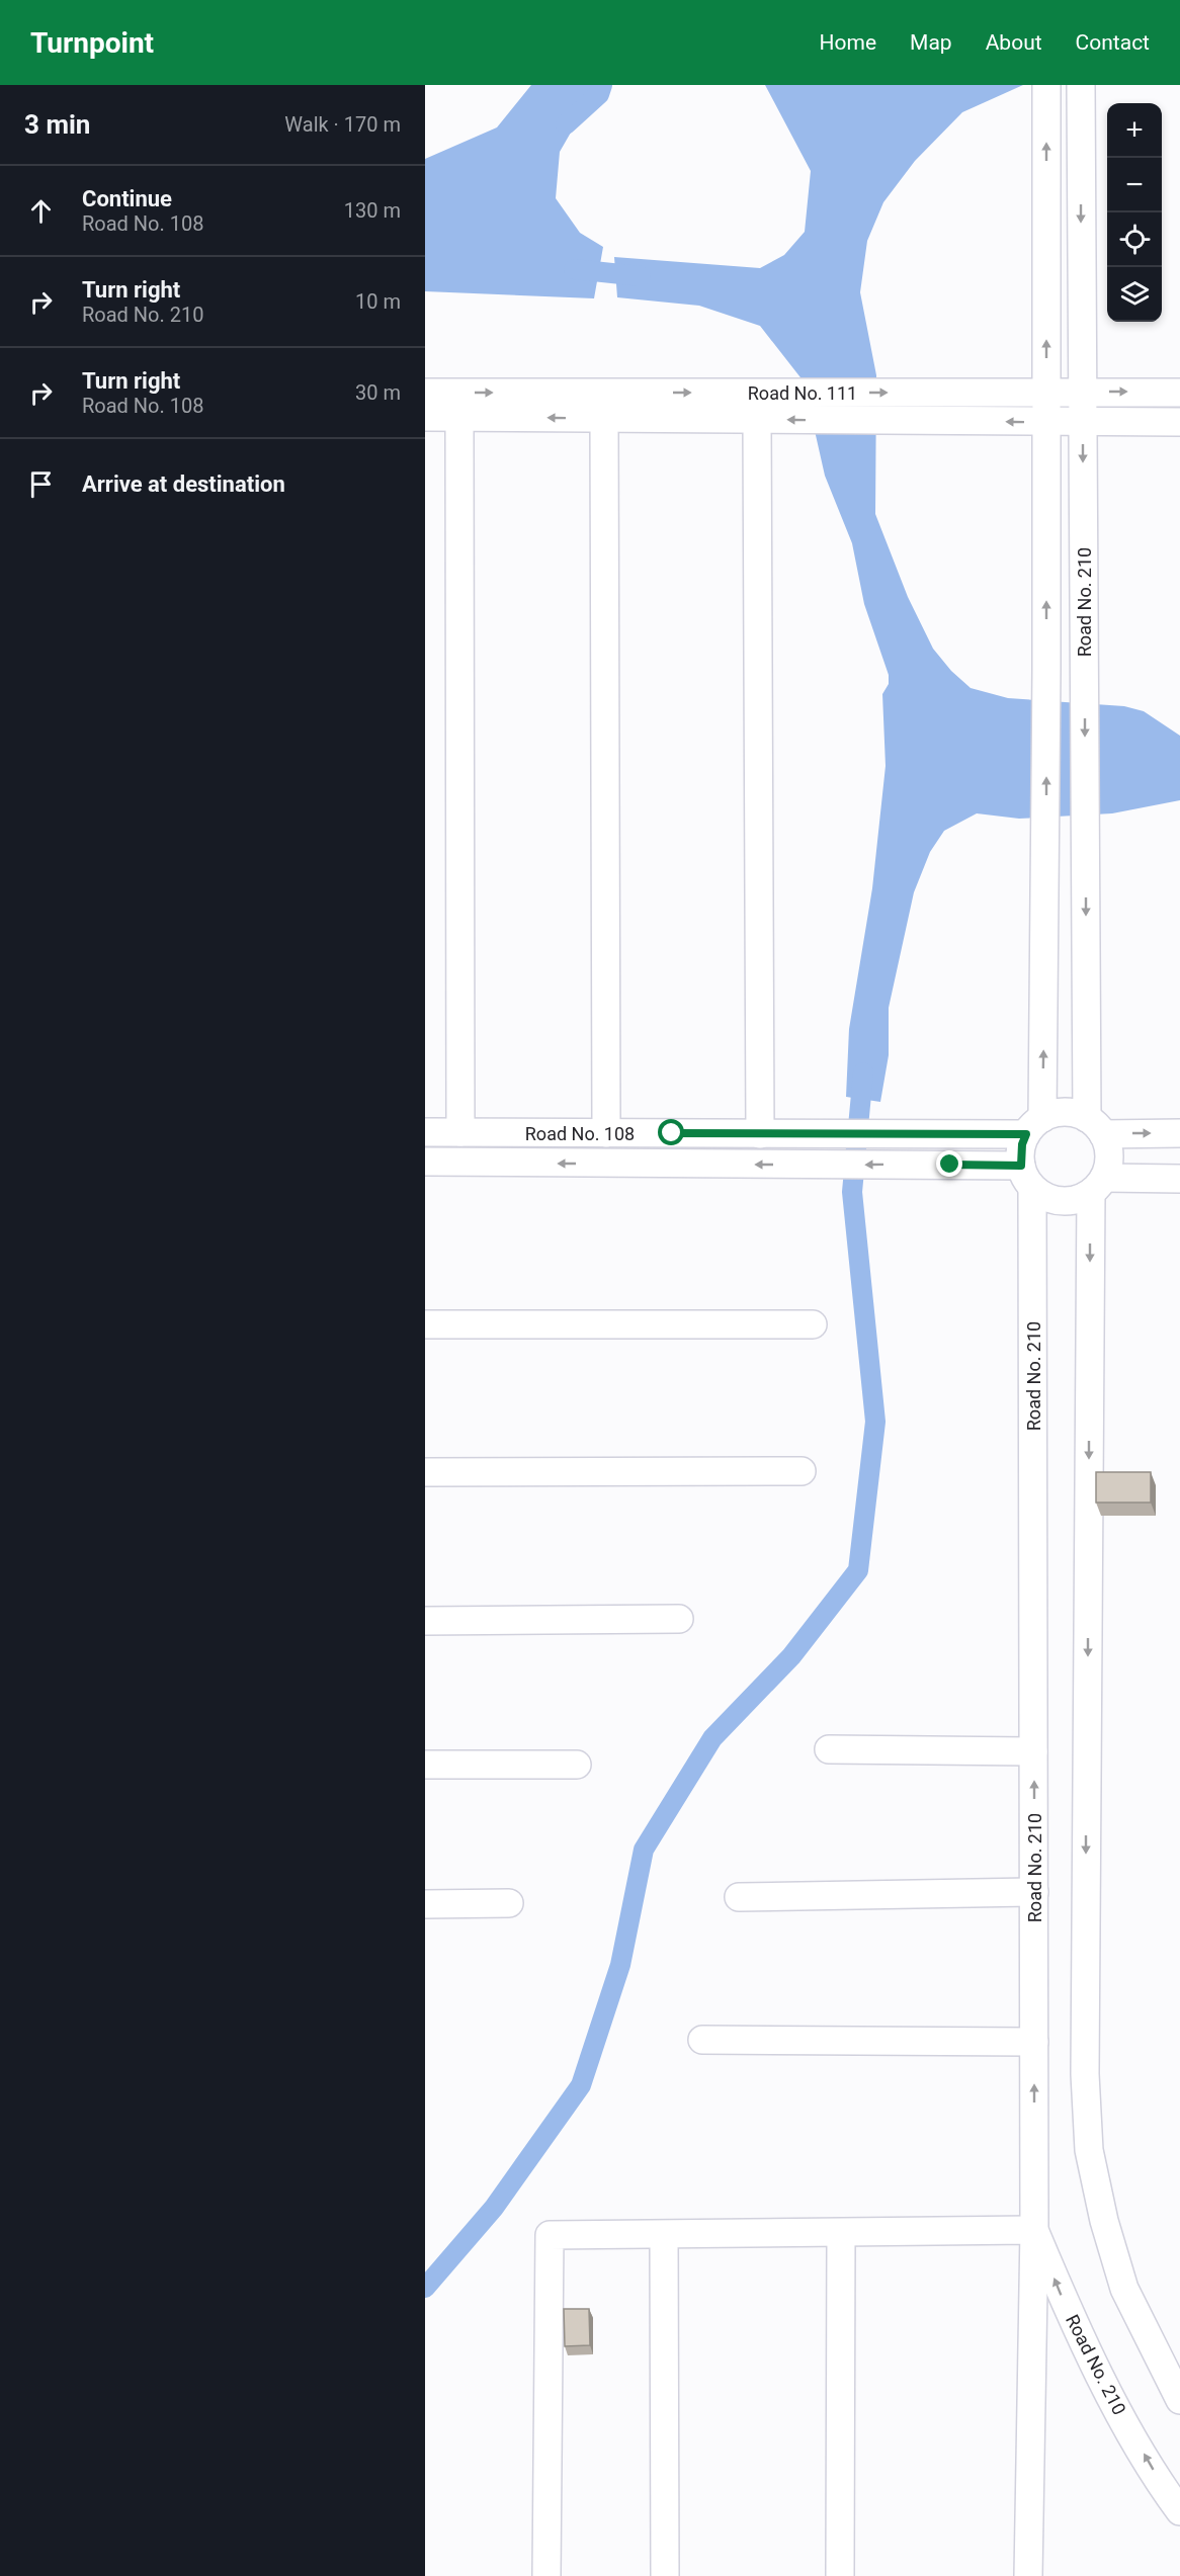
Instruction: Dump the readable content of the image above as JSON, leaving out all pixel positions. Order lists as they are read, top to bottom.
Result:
{
  "streets": {
    "street": ["Road No. 111", "Road No. 210", "Road No. 108"]
  },
  "crossings": [
    ["Road No. 111", "Road No. 210"],
    ["Road No. 210", "Road No. 108"]
  ],
  "page": {
    "header": "Turnpoint",
    "nav": [
      "Home",
      "Map",
      "About",
      "Contact"
    ],
    "heading": ["3 min", "Walk · 170 m"],
    "map_buttons": ["+", "−"],
    "list": [
      ["Continue", "Road No. 108", "130 m"],
      ["Turn right", "Road No. 210", "10 m"],
      ["Turn right", "Road No. 108", "30 m"],
      "Arrive at destination"
    ]
  }
}
